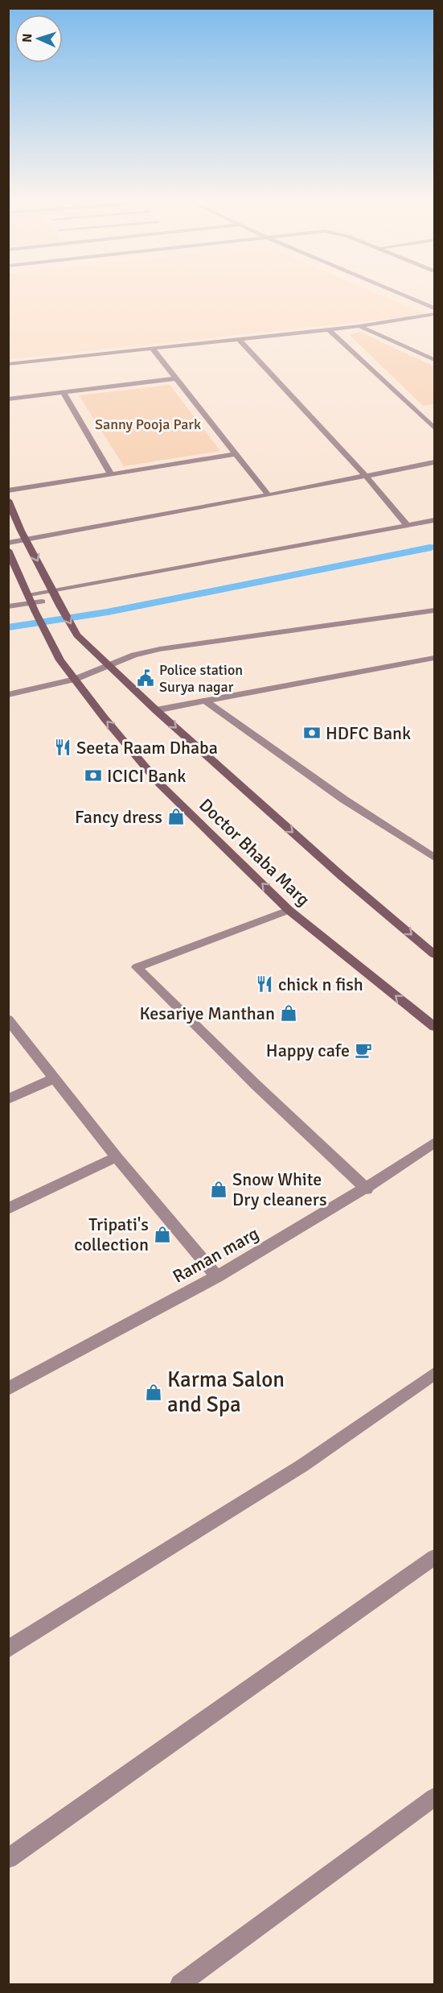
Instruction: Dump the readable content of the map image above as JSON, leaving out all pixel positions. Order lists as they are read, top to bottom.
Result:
{
  "streets": {
    "street": ["Doctor Bhaba Marg", "Raman marg"]
  },
  "parks": ["Sanny Pooja Park"],
  "places": {
    "public building": ["Police station Surya nagar"],
    "bank": ["HDFC Bank", "ICICI Bank"],
    "restaurant": ["Seeta Raam Dhaba", "chick n fish"],
    "shop": [
      "Fancy dress",
      "Kesariye Manthan",
      "Snow White Dry cleaners",
      "Tripati's collection",
      "Karma Salon and Spa"
    ],
    "cafe": ["Happy cafe"]
  },
  "north": "left"
}
